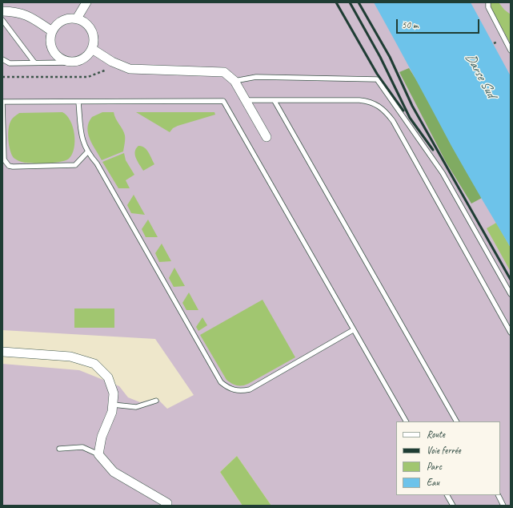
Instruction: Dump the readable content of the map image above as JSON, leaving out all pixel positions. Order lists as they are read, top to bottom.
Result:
{
  "water": ["Darse Sud"],
  "legend": [
    "Route",
    "Voie ferrée",
    "Parc",
    "Eau"
  ],
  "scale_bar": "50 m"
}
